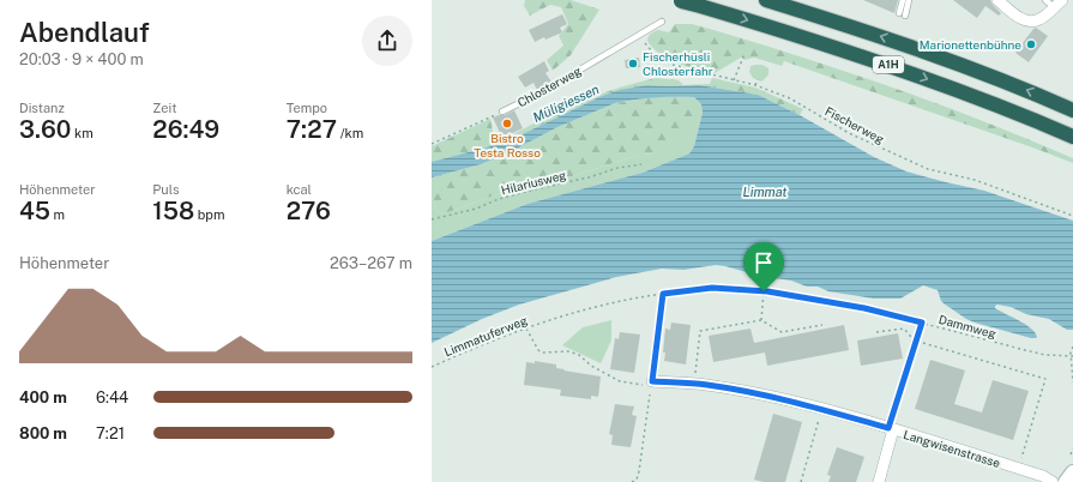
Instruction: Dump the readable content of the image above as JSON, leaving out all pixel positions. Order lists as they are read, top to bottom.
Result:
{
  "streets": {
    "highway": ["A1H"],
    "street": ["Langwisenstrasse"],
    "lane": ["Chlosterweg"],
    "path": [
      "Fischerweg",
      "Hilariusweg",
      "Dammweg",
      "Limmatuferweg"
    ]
  },
  "crossings": [
    ["Chlosterweg", "Fischerweg"],
    ["Dammweg", "Limmatuferweg"]
  ],
  "water": ["Müligiessen", "Limmat"],
  "places": ["Marionettenbühne", "Fischerhüsli Chlosterfahr", "Bistro Testa Rosso"],
  "page": {
    "heading": ["Abendlauf", "20:03 · 9 × 400 m"],
    "stats": [
      ["Distanz", "3.60 km"],
      ["Zeit", "26:49"],
      ["Tempo", "7:27 /km"],
      ["Höhenmeter", "45 m"],
      ["Puls", "158 bpm"],
      ["kcal", "276"]
    ],
    "chart": ["Höhenmeter", "263–267 m"],
    "list": [
      {
        "name": "400 m",
        "note": "6:44"
      },
      {
        "name": "800 m",
        "note": "7:21"
      }
    ]
  }
}
